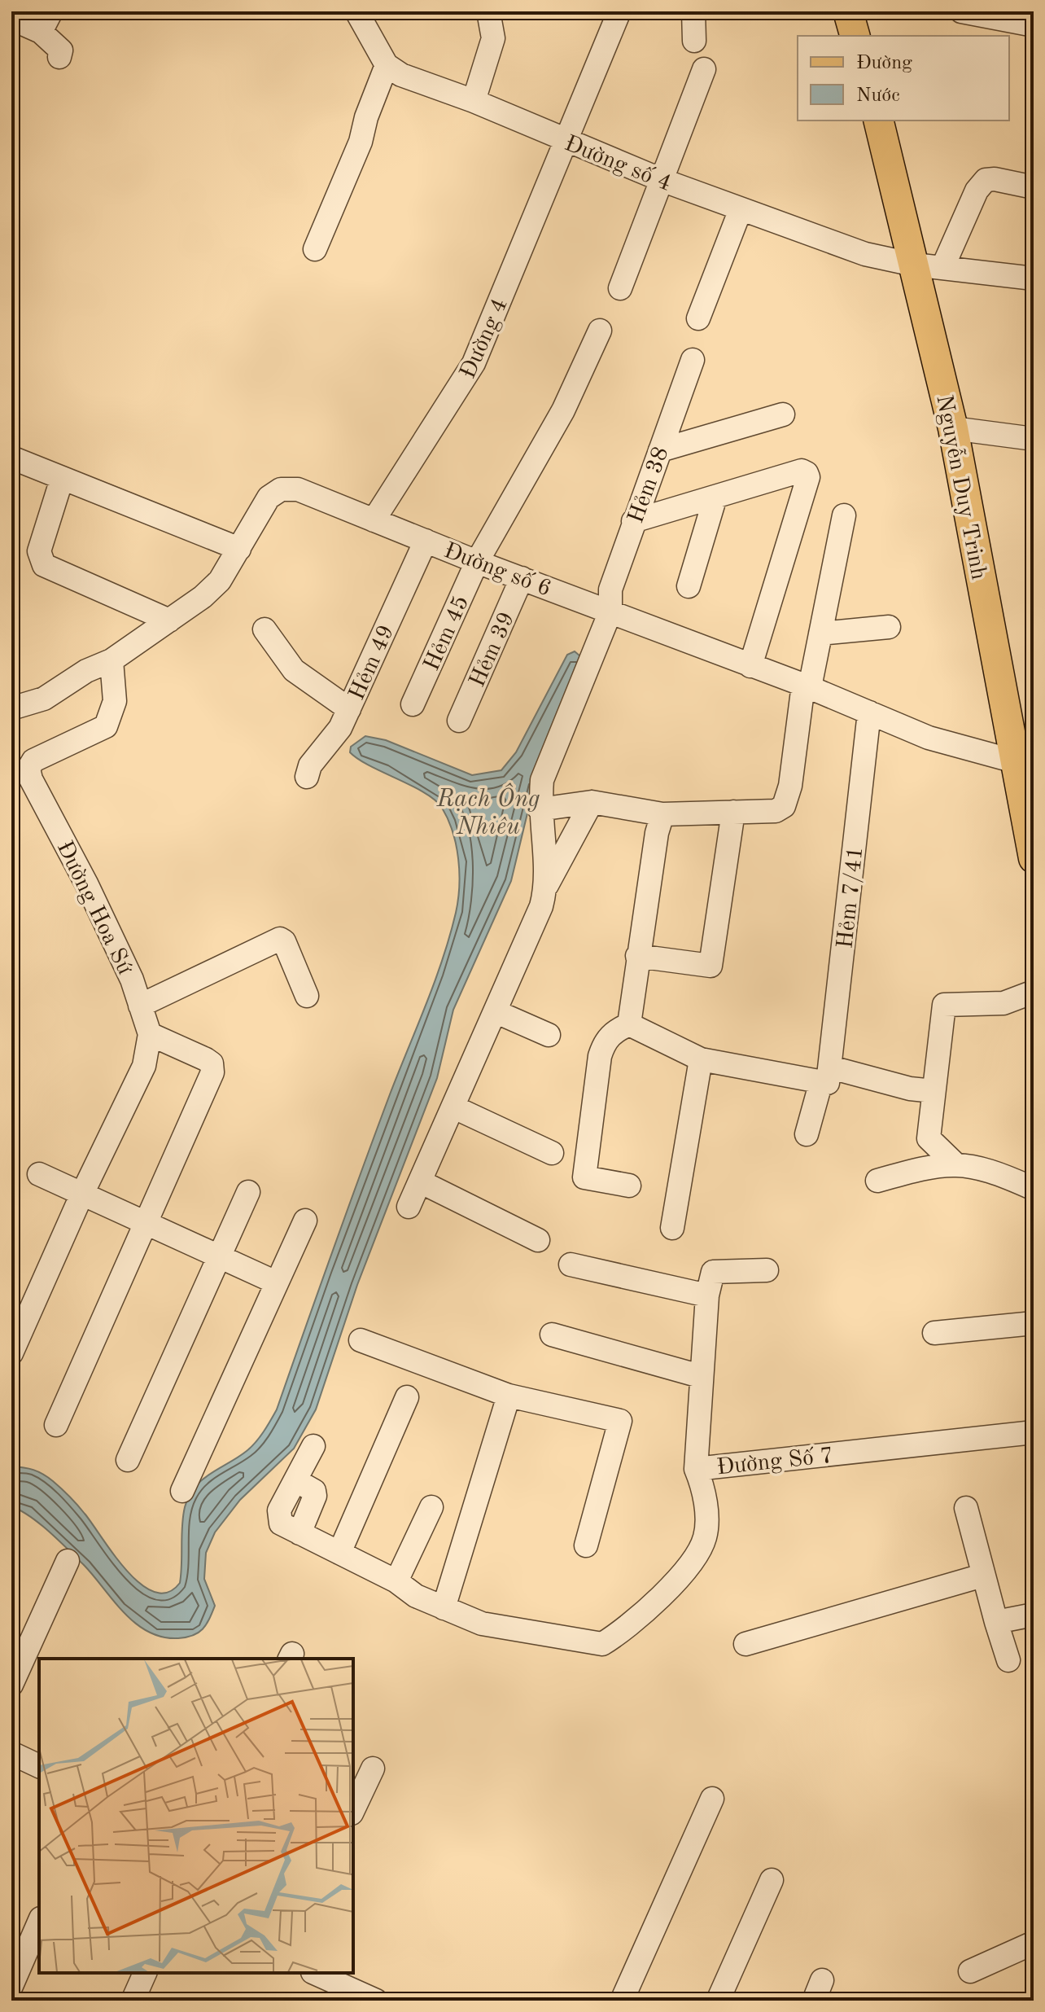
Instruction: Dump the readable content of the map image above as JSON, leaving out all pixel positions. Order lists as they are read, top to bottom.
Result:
{
  "streets": {
    "main road": ["Nguyễn Duy Trinh"],
    "street": [
      "Đường số 4",
      "Đường 4",
      "Hẻm 38",
      "Đường số 6",
      "Hẻm 45",
      "Hẻm 39",
      "Hẻm 49",
      "Hẻm 7/41",
      "Đường Hoa Sứ",
      "Đường Số 7"
    ]
  },
  "crossings": [
    ["Đường số 4", "Đường 4"],
    ["Đường số 4", "Nguyễn Duy Trinh"],
    ["Đường 4", "Đường số 6"],
    ["Hẻm 38", "Đường số 6"],
    ["Nguyễn Duy Trinh", "Đường số 6"],
    ["Đường số 6", "Hẻm 45"],
    ["Đường số 6", "Hẻm 39"],
    ["Đường số 6", "Hẻm 49"],
    ["Đường số 6", "Hẻm 7/41"],
    ["Đường số 6", "Đường Hoa Sứ"]
  ],
  "water": ["Rạch Ông Nhiêu"],
  "legend": ["Đường", "Nước"]
}
